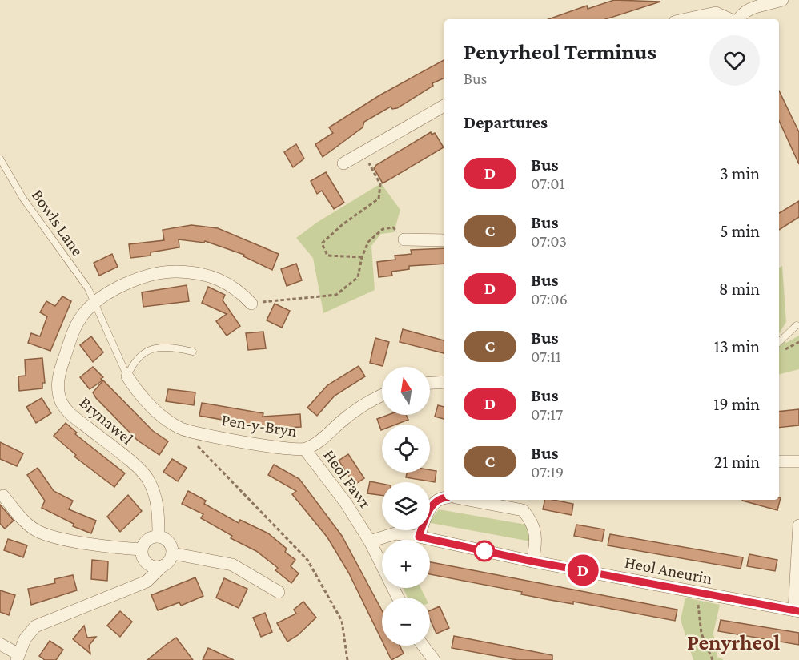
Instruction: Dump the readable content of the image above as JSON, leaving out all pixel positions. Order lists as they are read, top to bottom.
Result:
{
  "streets": {
    "street": [
      "Brynawel",
      "Pen-y-Bryn",
      "Heol Fawr",
      "Heol Aneurin"
    ],
    "lane": ["Bowls Lane"]
  },
  "crossings": [
    ["Bowls Lane", "Brynawel"],
    ["Bowls Lane", "Pen-y-Bryn"],
    ["Pen-y-Bryn", "Heol Fawr"],
    ["Heol Fawr", "Heol Aneurin"]
  ],
  "districts": ["Penyrheol"],
  "lines": ["bus line D"],
  "north": "top",
  "page": {
    "on_map": "D",
    "heading": [
      ["Penyrheol Terminus", "Bus"],
      "Departures"
    ],
    "list": [
      {
        "mark": "D",
        "name": "Bus",
        "note": "07:01",
        "value": "3 min"
      },
      {
        "mark": "C",
        "name": "Bus",
        "note": "07:03",
        "value": "5 min"
      },
      {
        "mark": "D",
        "name": "Bus",
        "note": "07:06",
        "value": "8 min"
      },
      {
        "mark": "C",
        "name": "Bus",
        "note": "07:11",
        "value": "13 min"
      },
      {
        "mark": "D",
        "name": "Bus",
        "note": "07:17",
        "value": "19 min"
      },
      {
        "mark": "C",
        "name": "Bus",
        "note": "07:19",
        "value": "21 min"
      }
    ],
    "map_buttons": ["+", "−"]
  }
}
